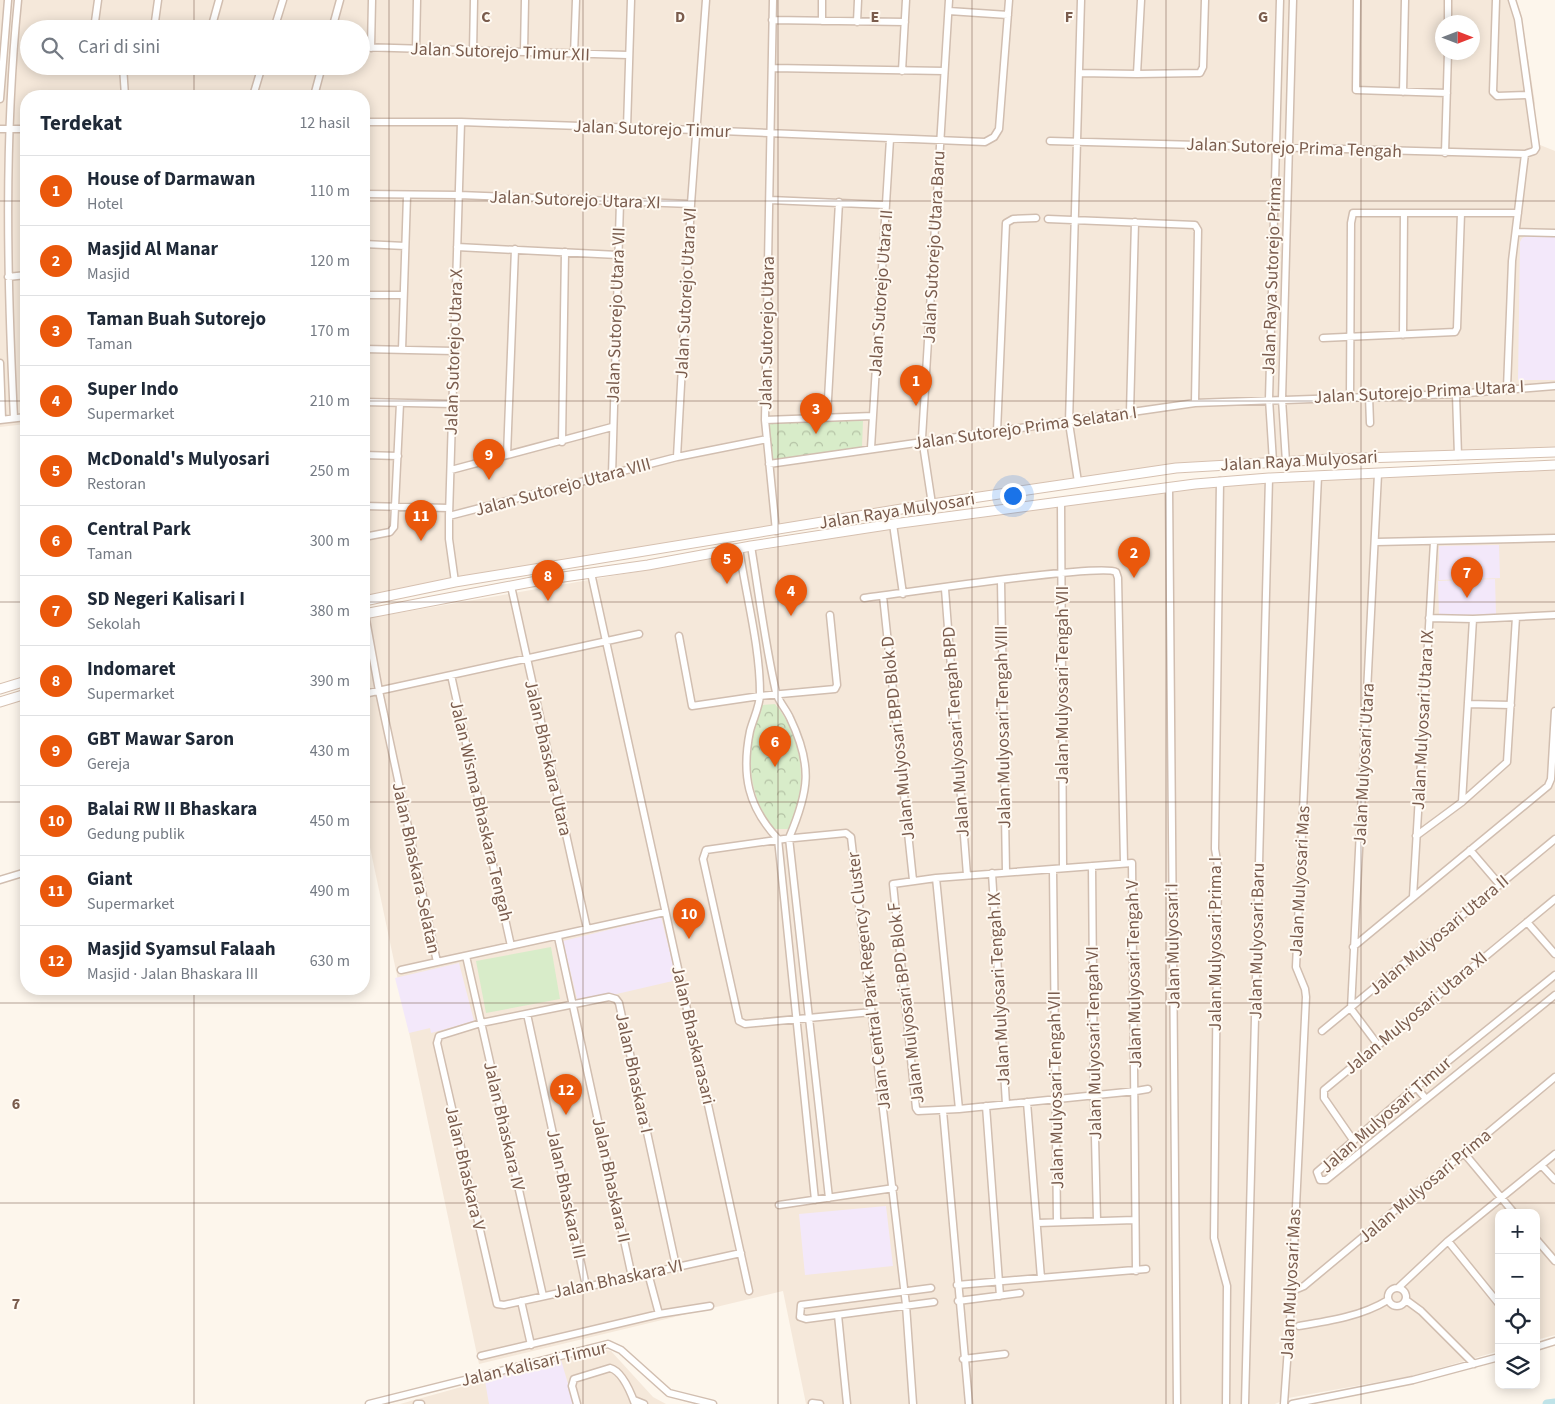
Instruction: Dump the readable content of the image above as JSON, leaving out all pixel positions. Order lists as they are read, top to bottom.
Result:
{
  "streets": {
    "main road": ["Jalan Raya Mulyosari"],
    "street": [
      "Jalan Sutorejo Timur XII",
      "Jalan Sutorejo Timur",
      "Jalan Sutorejo Prima Tengah",
      "Jalan Sutorejo Utara XI",
      "Jalan Sutorejo Utara Baru",
      "Jalan Raya Sutorejo Prima",
      "Jalan Sutorejo Utara VI",
      "Jalan Sutorejo Utara II",
      "Jalan Sutorejo Utara VII",
      "Jalan Sutorejo Utara",
      "Jalan Sutorejo Utara X",
      "Jalan Sutorejo Prima Utara I",
      "Jalan Sutorejo Prima Selatan I",
      "Jalan Sutorejo Utara VIII",
      "Jalan Mulyosari Tengah VII",
      "Jalan Mulyosari Utara IX",
      "Jalan Mulyosari Tengah VIII",
      "Jalan Mulyosari Tengah BPD",
      "Jalan Mulyosari BPD Blok D",
      "Jalan Bhaskara Utara",
      "Jalan Mulyosari Utara",
      "Jalan Wisma Bhaskara Tengah",
      "Jalan Bhaskara Selatan",
      "Jalan Mulyosari Mas",
      "Jalan Mulyosari Utara II",
      "Jalan Mulyosari Baru",
      "Jalan Mulyosari Prima I",
      "Jalan Mulyosari I",
      "Jalan Mulyosari Tengah V",
      "Jalan Central Park Regency Cluster",
      "Jalan Mulyosari Tengah IX",
      "Jalan Mulyosari BPD Blok F",
      "Jalan Mulyosari Utara XI",
      "Jalan Bhaskarasari",
      "Jalan Mulyosari Tengah VI",
      "Jalan Bhaskara I",
      "Jalan Mulyosari Timur",
      "Jalan Bhaskara IV",
      "Jalan Bhaskara V",
      "Jalan Bhaskara II",
      "Jalan Mulyosari Prima",
      "Jalan Bhaskara III",
      "Jalan Bhaskara VI",
      "Jalan Kalisari Timur"
    ]
  },
  "crossings": [
    ["Jalan Sutorejo Timur", "Jalan Sutorejo Utara Baru"],
    ["Jalan Sutorejo Timur", "Jalan Sutorejo Utara VI"],
    ["Jalan Sutorejo Timur", "Jalan Sutorejo Utara"],
    ["Jalan Sutorejo Timur", "Jalan Sutorejo Utara X"],
    ["Jalan Sutorejo Prima Tengah", "Jalan Raya Sutorejo Prima"],
    ["Jalan Sutorejo Utara XI", "Jalan Sutorejo Utara VI"],
    ["Jalan Sutorejo Utara XI", "Jalan Sutorejo Utara VII"],
    ["Jalan Sutorejo Utara XI", "Jalan Sutorejo Utara X"],
    ["Jalan Sutorejo Utara Baru", "Jalan Sutorejo Prima Selatan I"],
    ["Jalan Sutorejo Utara Baru", "Jalan Raya Mulyosari"],
    ["Jalan Raya Sutorejo Prima", "Jalan Sutorejo Prima Utara I"],
    ["Jalan Raya Sutorejo Prima", "Jalan Sutorejo Prima Selatan I"],
    ["Jalan Raya Sutorejo Prima", "Jalan Raya Mulyosari"],
    ["Jalan Sutorejo Utara VI", "Jalan Sutorejo Utara VIII"],
    ["Jalan Sutorejo Utara II", "Jalan Sutorejo Prima Selatan I"],
    ["Jalan Sutorejo Utara VII", "Jalan Sutorejo Utara X"],
    ["Jalan Sutorejo Utara VII", "Jalan Sutorejo Utara VIII"],
    ["Jalan Sutorejo Utara", "Jalan Sutorejo Prima Selatan I"],
    ["Jalan Sutorejo Utara", "Jalan Raya Mulyosari"],
    ["Jalan Sutorejo Utara", "Jalan Sutorejo Utara VIII"],
    ["Jalan Sutorejo Utara X", "Jalan Raya Mulyosari"],
    ["Jalan Sutorejo Utara X", "Jalan Sutorejo Utara VIII"],
    ["Jalan Sutorejo Prima Utara I", "Jalan Sutorejo Prima Selatan I"],
    ["Jalan Raya Mulyosari", "Jalan Mulyosari Tengah VII"],
    ["Jalan Raya Mulyosari", "Jalan Bhaskara Utara"],
    ["Jalan Raya Mulyosari", "Jalan Mulyosari Utara"],
    ["Jalan Raya Mulyosari", "Jalan Mulyosari Mas"],
    ["Jalan Raya Mulyosari", "Jalan Mulyosari Baru"],
    ["Jalan Raya Mulyosari", "Jalan Mulyosari Prima I"],
    ["Jalan Raya Mulyosari", "Jalan Mulyosari I"],
    ["Jalan Raya Mulyosari", "Jalan Bhaskarasari"],
    ["Jalan Mulyosari Tengah VII", "Jalan Mulyosari Tengah V"],
    ["Jalan Mulyosari Tengah VII", "Jalan Mulyosari BPD Blok F"],
    ["Jalan Mulyosari Tengah VIII", "Jalan Mulyosari BPD Blok F"],
    ["Jalan Mulyosari Tengah BPD", "Jalan Mulyosari BPD Blok F"],
    ["Jalan Mulyosari BPD Blok D", "Jalan Mulyosari BPD Blok F"],
    ["Jalan Bhaskara Utara", "Jalan Bhaskara Selatan"],
    ["Jalan Mulyosari Utara", "Jalan Mulyosari Utara II"],
    ["Jalan Wisma Bhaskara Tengah", "Jalan Bhaskara Selatan"],
    ["Jalan Bhaskara Selatan", "Jalan Bhaskarasari"],
    ["Jalan Bhaskara Selatan", "Jalan Bhaskara IV"],
    ["Jalan Bhaskara Selatan", "Jalan Bhaskara II"],
    ["Jalan Mulyosari Mas", "Jalan Mulyosari Prima"],
    ["Jalan Mulyosari Tengah V", "Jalan Mulyosari BPD Blok F"],
    ["Jalan Mulyosari Tengah IX", "Jalan Mulyosari BPD Blok F"],
    ["Jalan Mulyosari BPD Blok F", "Jalan Mulyosari Tengah VI"],
    ["Jalan Mulyosari Utara XI", "Jalan Mulyosari Timur"],
    ["Jalan Bhaskarasari", "Jalan Bhaskara VI"],
    ["Jalan Bhaskara I", "Jalan Bhaskara IV"],
    ["Jalan Bhaskara I", "Jalan Bhaskara V"],
    ["Jalan Bhaskara I", "Jalan Bhaskara II"],
    ["Jalan Bhaskara I", "Jalan Bhaskara III"],
    ["Jalan Bhaskara I", "Jalan Bhaskara VI"],
    ["Jalan Bhaskara IV", "Jalan Bhaskara VI"],
    ["Jalan Bhaskara V", "Jalan Bhaskara VI"],
    ["Jalan Bhaskara II", "Jalan Bhaskara VI"],
    ["Jalan Bhaskara III", "Jalan Bhaskara VI"]
  ],
  "north": "right",
  "page": {
    "search": "Cari di sini",
    "heading": ["Terdekat", "12 hasil"],
    "list": [
      {
        "mark": "1",
        "name": "House of Darmawan",
        "note": "Hotel",
        "value": "110 m"
      },
      {
        "mark": "2",
        "name": "Masjid Al Manar",
        "note": "Masjid",
        "value": "120 m"
      },
      {
        "mark": "3",
        "name": "Taman Buah Sutorejo",
        "note": "Taman",
        "value": "170 m"
      },
      {
        "mark": "4",
        "name": "Super Indo",
        "note": "Supermarket",
        "value": "210 m"
      },
      {
        "mark": "5",
        "name": "McDonald's Mulyosari",
        "note": "Restoran",
        "value": "250 m"
      },
      {
        "mark": "6",
        "name": "Central Park",
        "note": "Taman",
        "value": "300 m"
      },
      {
        "mark": "7",
        "name": "SD Negeri Kalisari I",
        "note": "Sekolah",
        "value": "380 m"
      },
      {
        "mark": "8",
        "name": "Indomaret",
        "note": "Supermarket",
        "value": "390 m"
      },
      {
        "mark": "9",
        "name": "GBT Mawar Saron",
        "note": "Gereja",
        "value": "430 m"
      },
      {
        "mark": "10",
        "name": "Balai RW II Bhaskara",
        "note": "Gedung publik",
        "value": "450 m"
      },
      {
        "mark": "11",
        "name": "Giant",
        "note": "Supermarket",
        "value": "490 m"
      },
      {
        "mark": "12",
        "name": "Masjid Syamsul Falaah",
        "note": "Masjid · Jalan Bhaskara III",
        "value": "630 m"
      }
    ],
    "pins": [
      "1",
      "3",
      "9",
      "11",
      "2",
      "5",
      "7",
      "8",
      "4",
      "6",
      "10",
      "12"
    ],
    "map_buttons": ["+", "−"]
  },
  "grid": {
    "columns": [
      "C",
      "D",
      "E",
      "F",
      "G"
    ],
    "rows": ["6", "7"]
  }
}
